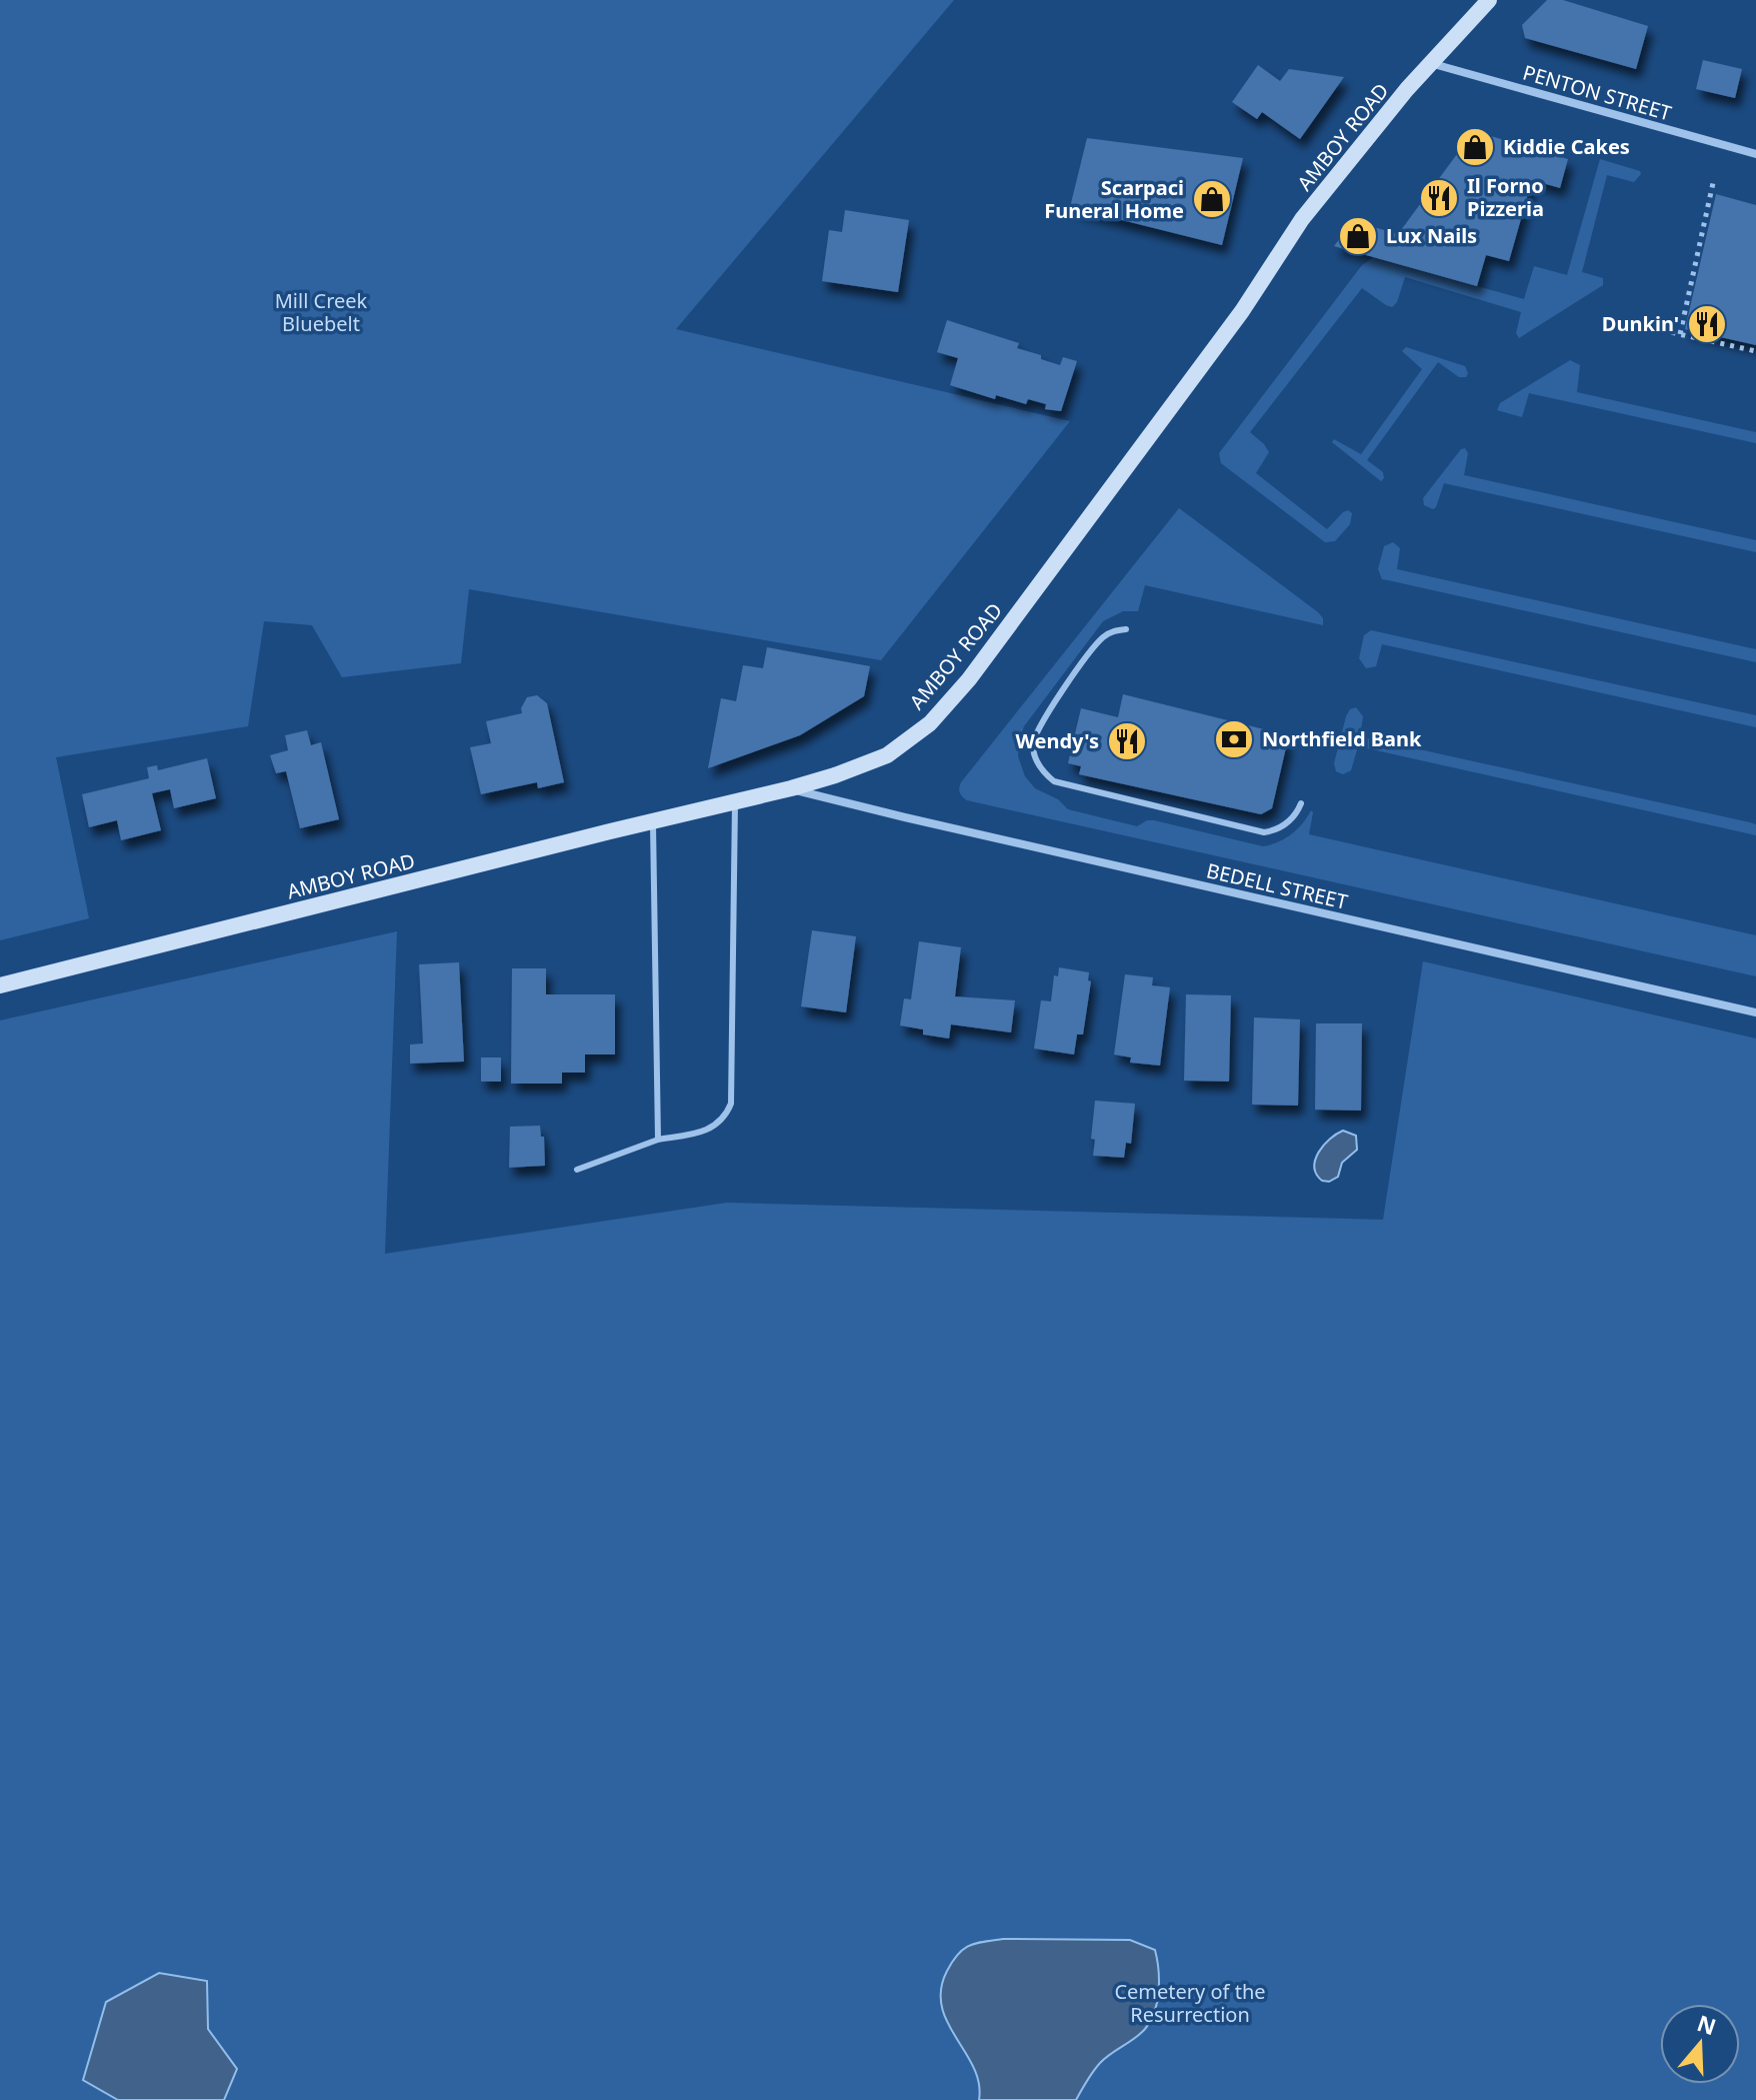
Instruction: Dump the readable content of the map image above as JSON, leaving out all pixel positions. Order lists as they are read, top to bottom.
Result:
{
  "streets": {
    "main road": ["AMBOY ROAD"],
    "street": ["PENTON STREET", "BEDELL STREET"]
  },
  "crossings": [
    ["PENTON STREET", "AMBOY ROAD"],
    ["AMBOY ROAD", "BEDELL STREET"]
  ],
  "parks": ["Mill Creek Bluebelt", "Cemetery of the Resurrection"],
  "places": {
    "shop": ["Kiddie Cakes", "Scarpaci Funeral Home", "Lux Nails"],
    "restaurant": ["Il Forno Pizzeria", "Dunkin'", "Wendy's"],
    "bank": ["Northfield Bank"]
  },
  "north": "top"
}
